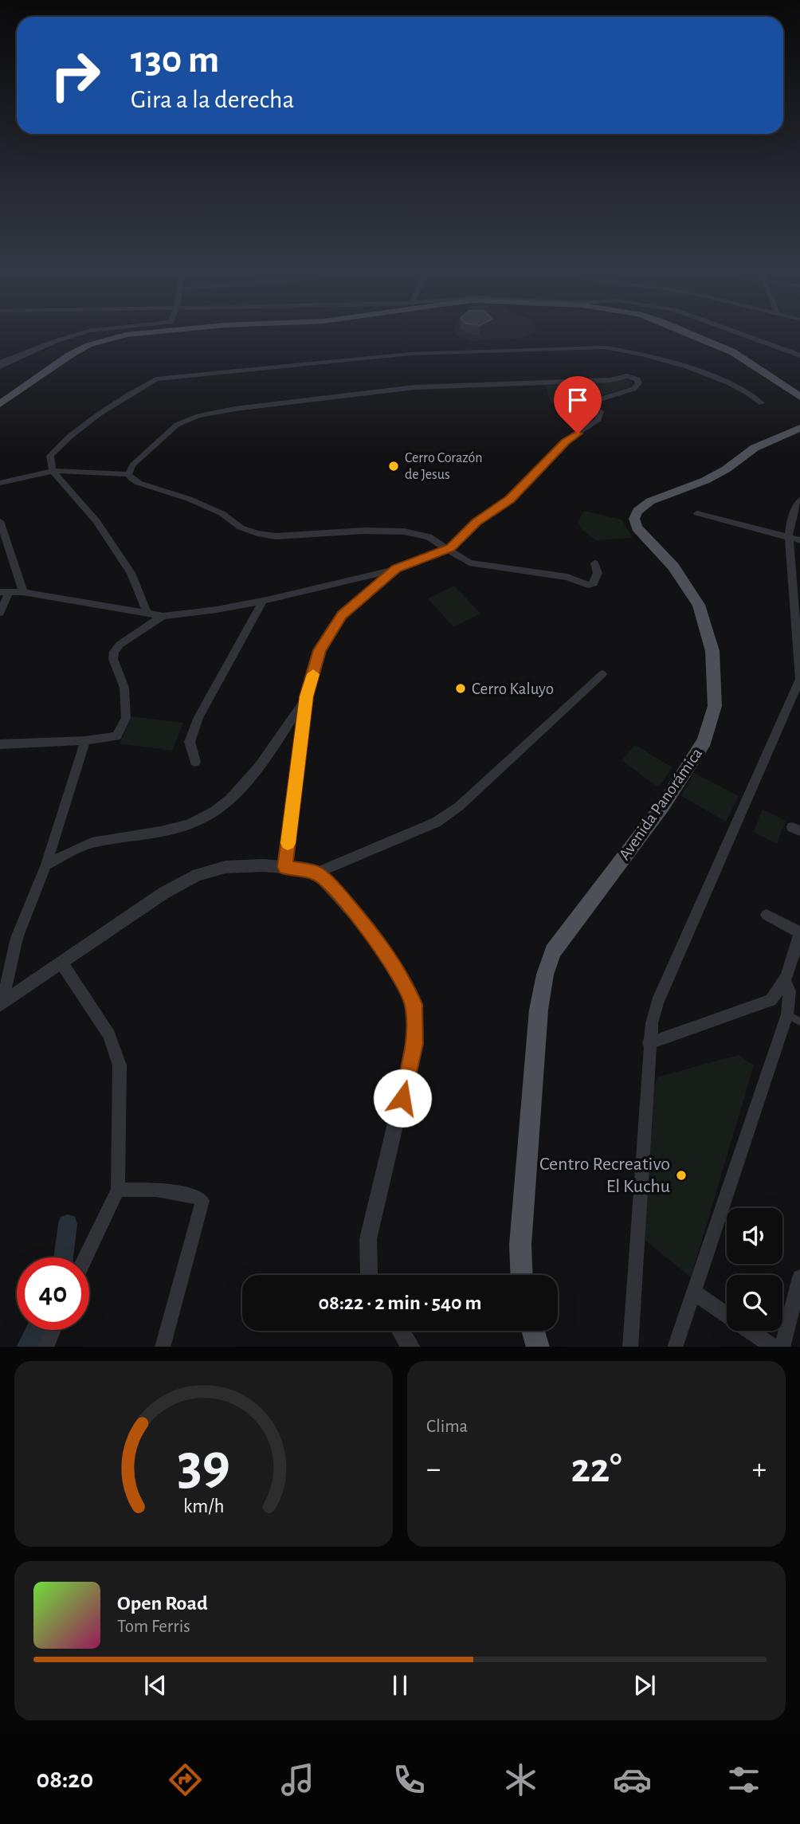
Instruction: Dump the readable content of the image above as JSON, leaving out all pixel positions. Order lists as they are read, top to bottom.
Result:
{
  "streets": {
    "main road": ["Avenida Panorámica"]
  },
  "places": ["Cerro Corazón de Jesus", "Cerro Kaluyo", "Centro Recreativo El Kuchu"],
  "page": {
    "turn": ["130 m", "Gira a la derecha"],
    "limit": "40",
    "trip": "08:22 · 2 min · 540 m",
    "tile": "Clima",
    "heat": ["−", "22°", "+"],
    "song": ["Open Road", "Tom Ferris"],
    "tabs": "08:20",
    "gauge": ["39", "km/h"]
  }
}
